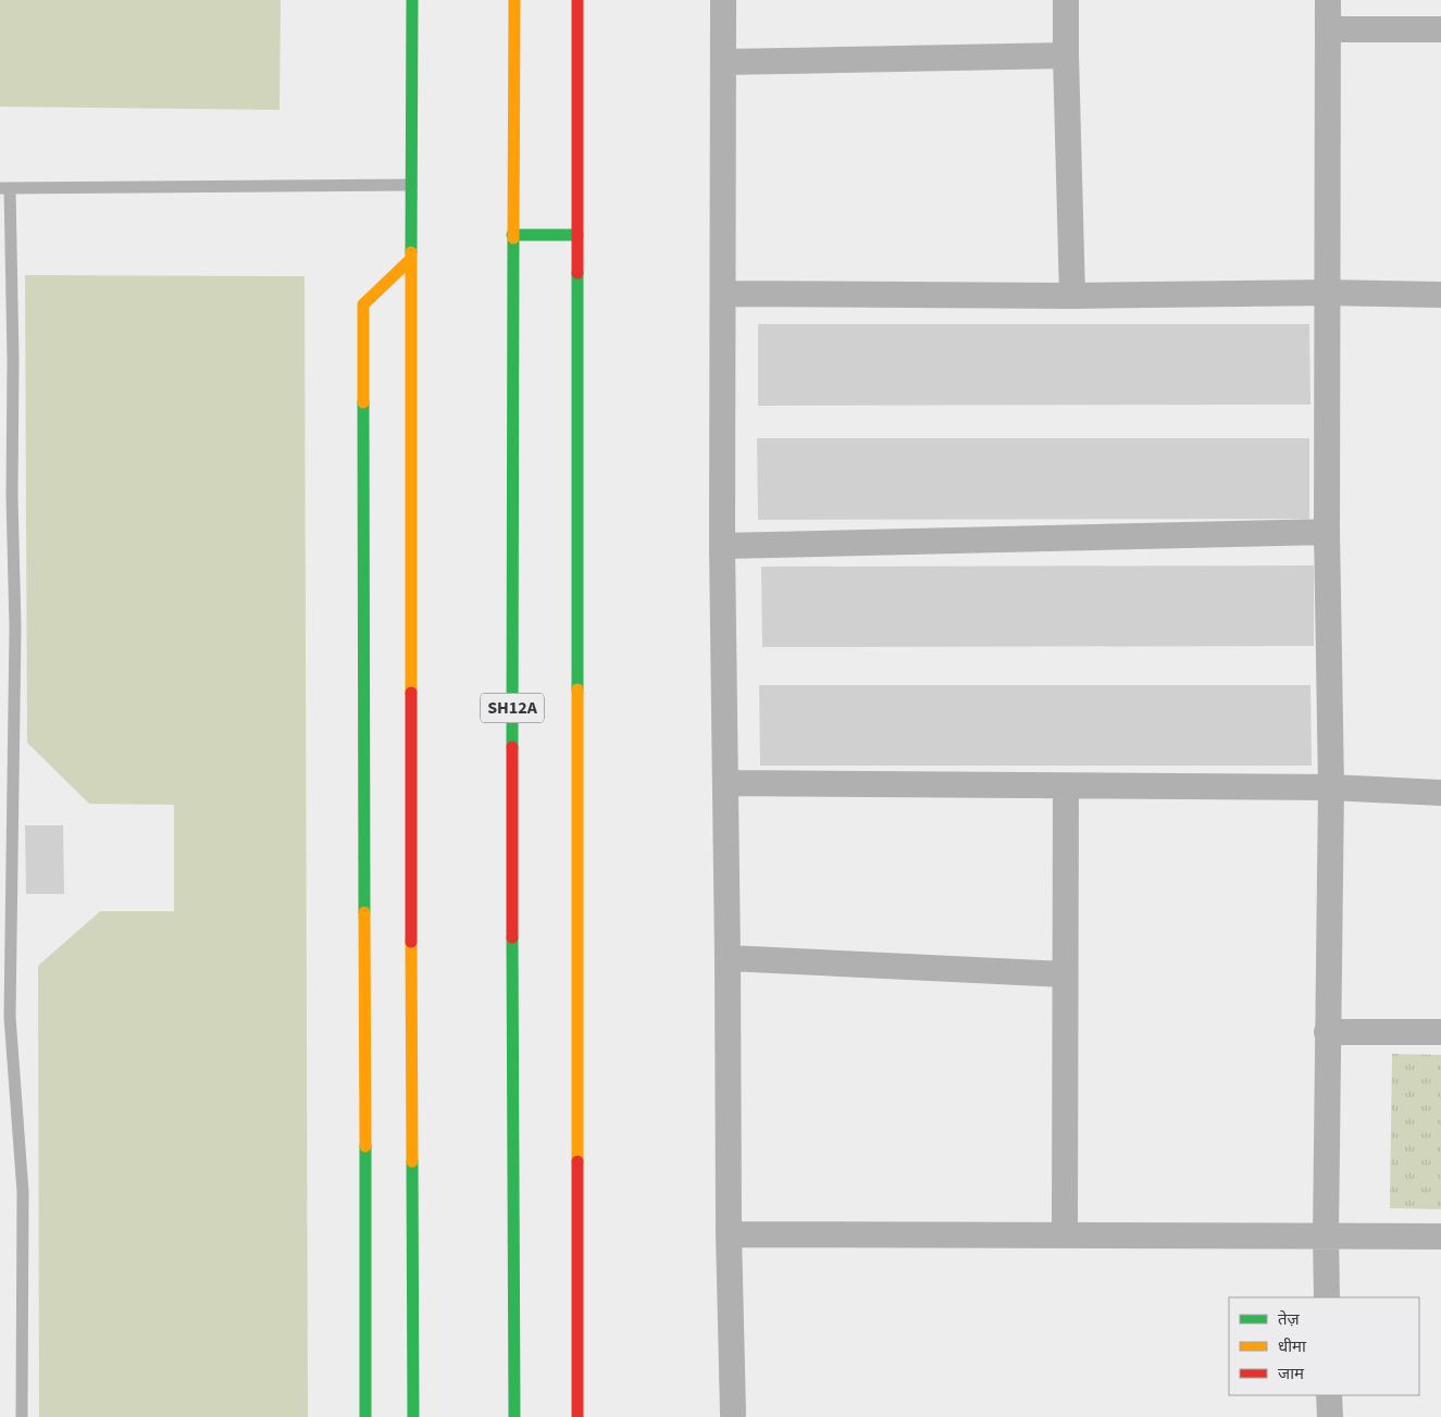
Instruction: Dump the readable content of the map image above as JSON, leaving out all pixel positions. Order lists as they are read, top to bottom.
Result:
{
  "streets": {
    "main road": ["SH12A"]
  },
  "legend": ["तेज़", "धीमा", "जाम"]
}
